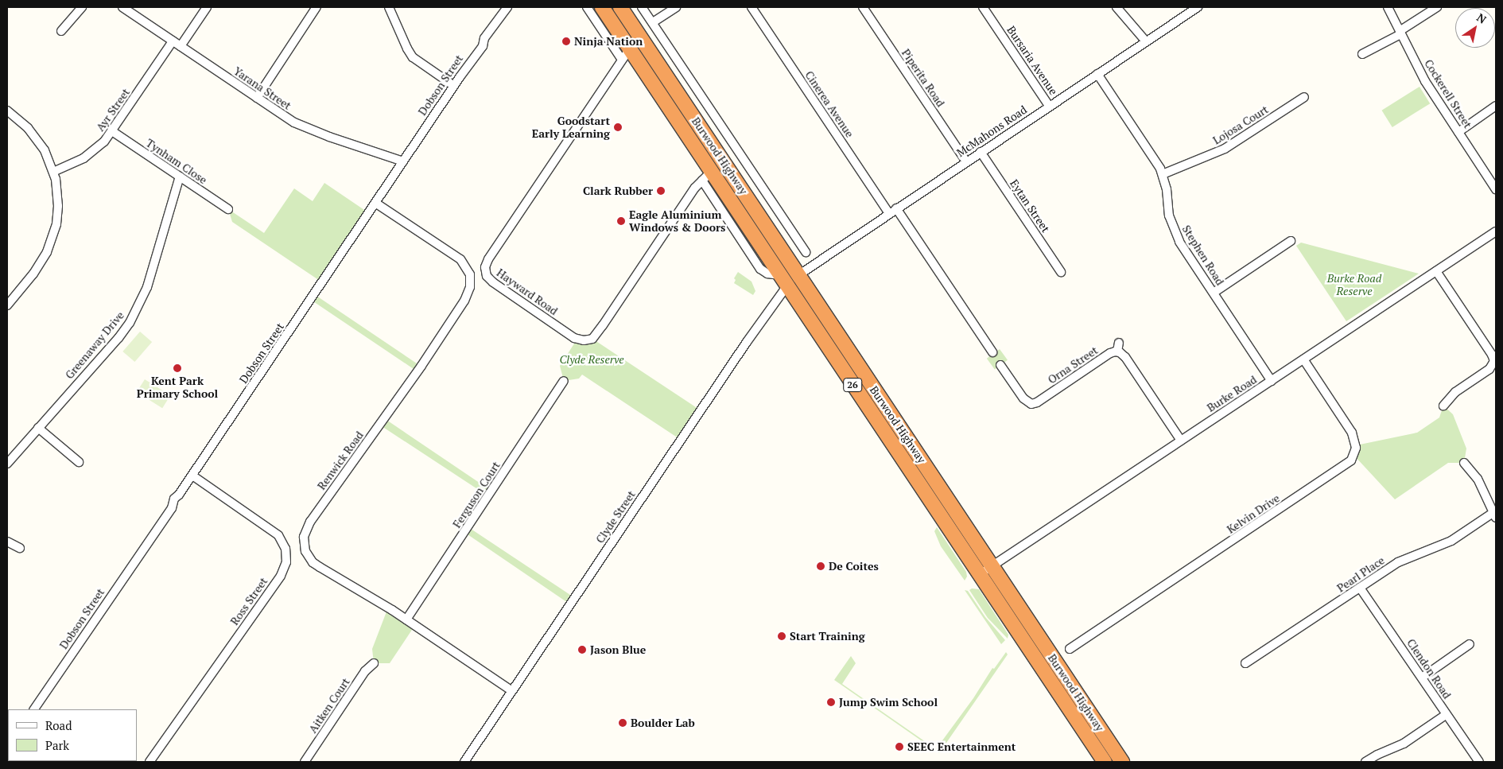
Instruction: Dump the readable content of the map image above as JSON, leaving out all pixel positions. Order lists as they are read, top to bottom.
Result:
{
  "streets": {
    "highway": ["Burwood Highway", "26"],
    "street": [
      "Bursaria Avenue",
      "Piperita Road",
      "Dobson Street",
      "Yarana Street",
      "Cockerell Street",
      "Cinerea Avenue",
      "Ayr Street",
      "Lojosa Court",
      "McMahons Road",
      "Tynham Close",
      "Eytan Street",
      "Stephen Road",
      "Hayward Road",
      "Greenaway Drive",
      "Orna Street",
      "Burke Road",
      "Renwick Road",
      "Ferguson Court",
      "Kelvin Drive",
      "Clyde Street",
      "Pearl Place",
      "Ross Street",
      "Clendon Road",
      "Aitken Court"
    ]
  },
  "crossings": [
    ["Bursaria Avenue", "McMahons Road"],
    ["Piperita Road", "McMahons Road"],
    ["Dobson Street", "Yarana Street"],
    ["Dobson Street", "Renwick Road"],
    ["Dobson Street", "Ross Street"],
    ["Yarana Street", "Ayr Street"],
    ["Cinerea Avenue", "McMahons Road"],
    ["Ayr Street", "Tynham Close"],
    ["Lojosa Court", "Stephen Road"],
    ["McMahons Road", "Burwood Highway"],
    ["McMahons Road", "Eytan Street"],
    ["McMahons Road", "Stephen Road"],
    ["Burwood Highway", "Hayward Road"],
    ["Burwood Highway", "Burke Road"],
    ["Burwood Highway", "Clyde Street"],
    ["Tynham Close", "Greenaway Drive"],
    ["Stephen Road", "Burke Road"],
    ["Burke Road", "Kelvin Drive"],
    ["Renwick Road", "Ferguson Court"],
    ["Renwick Road", "Clyde Street"],
    ["Pearl Place", "Clendon Road"]
  ],
  "parks": ["Burke Road Reserve", "Clyde Reserve"],
  "places": [
    "Ninja Nation",
    "Goodstart Early Learning",
    "Clark Rubber",
    "Eagle Aluminium Windows & Doors",
    "Kent Park Primary School",
    "De Coites",
    "Start Training",
    "Jason Blue",
    "Jump Swim School",
    "Boulder Lab",
    "SEEC Entertainment"
  ],
  "legend": ["Road", "Park"],
  "north": "top right"
}
